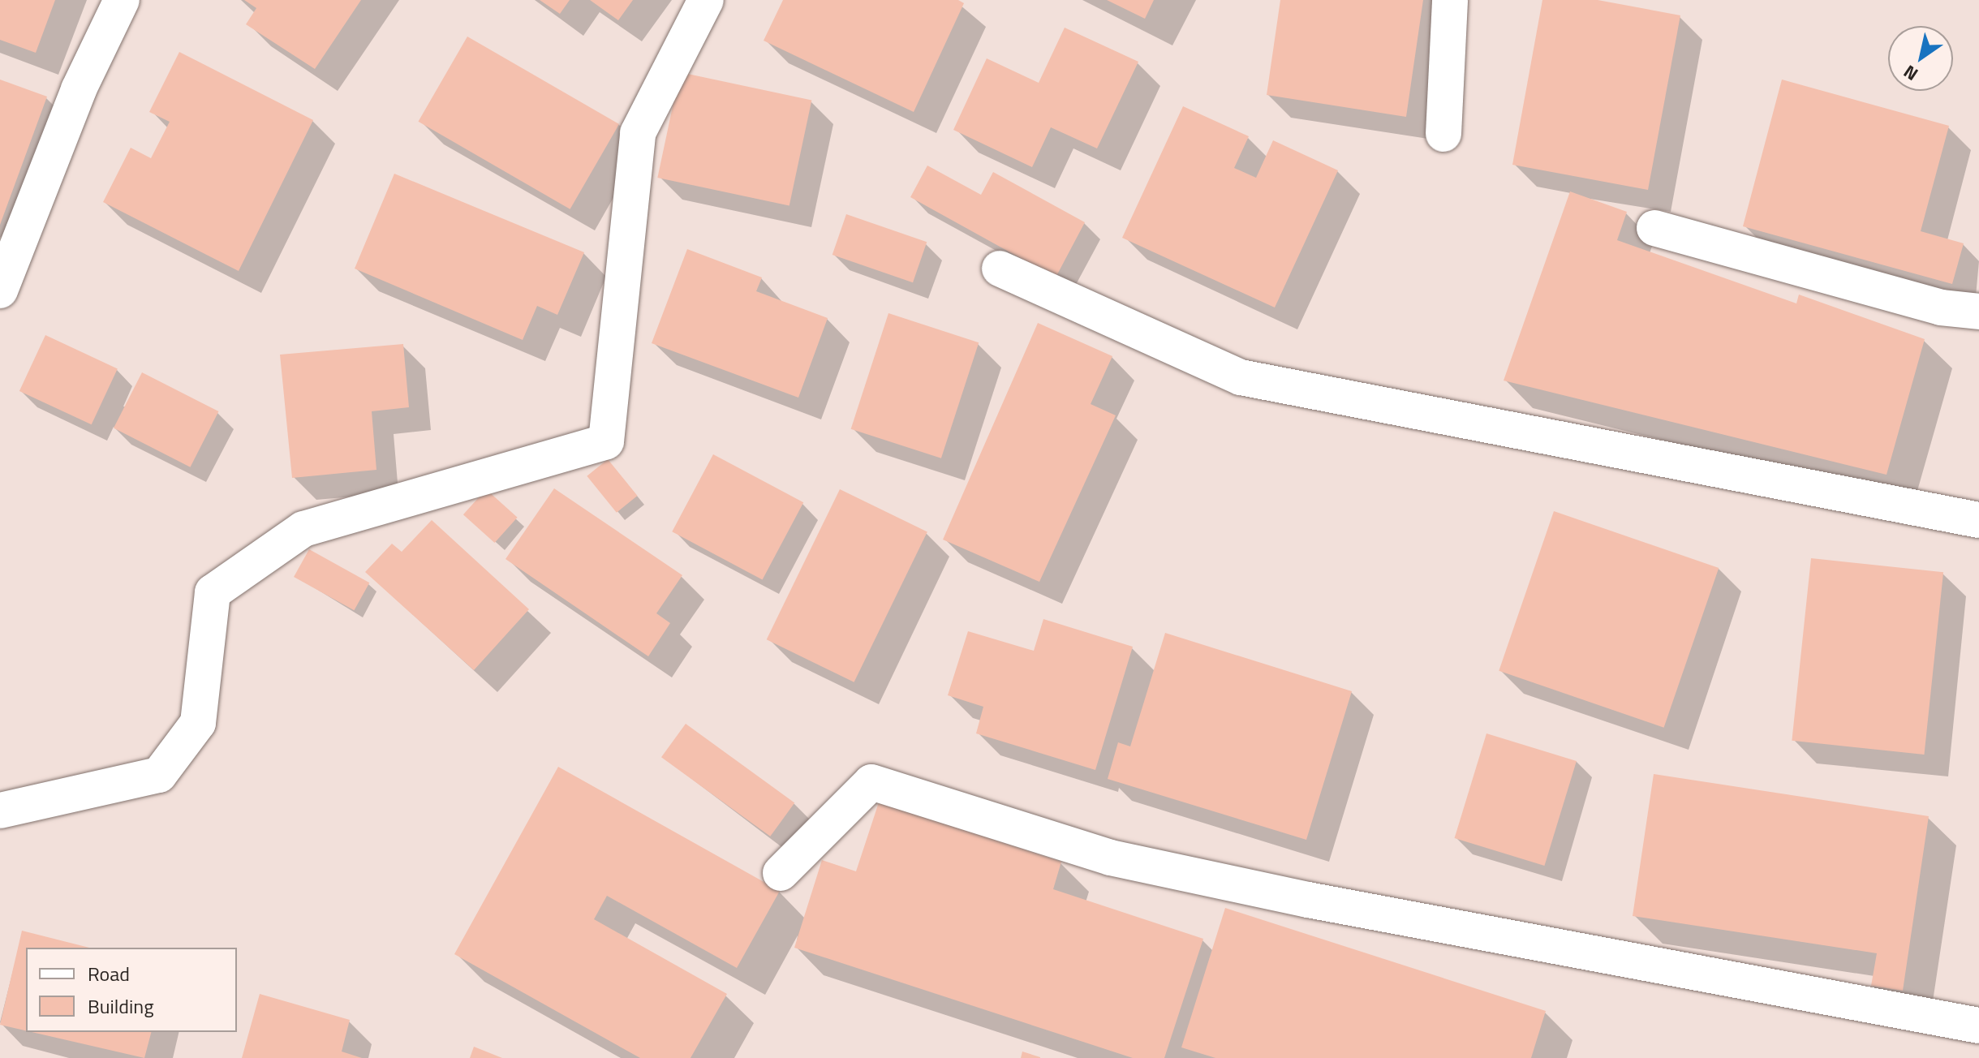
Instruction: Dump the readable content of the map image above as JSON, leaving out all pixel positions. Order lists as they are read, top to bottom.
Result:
{
  "legend": ["Road", "Building"],
  "north": "bottom left"
}
